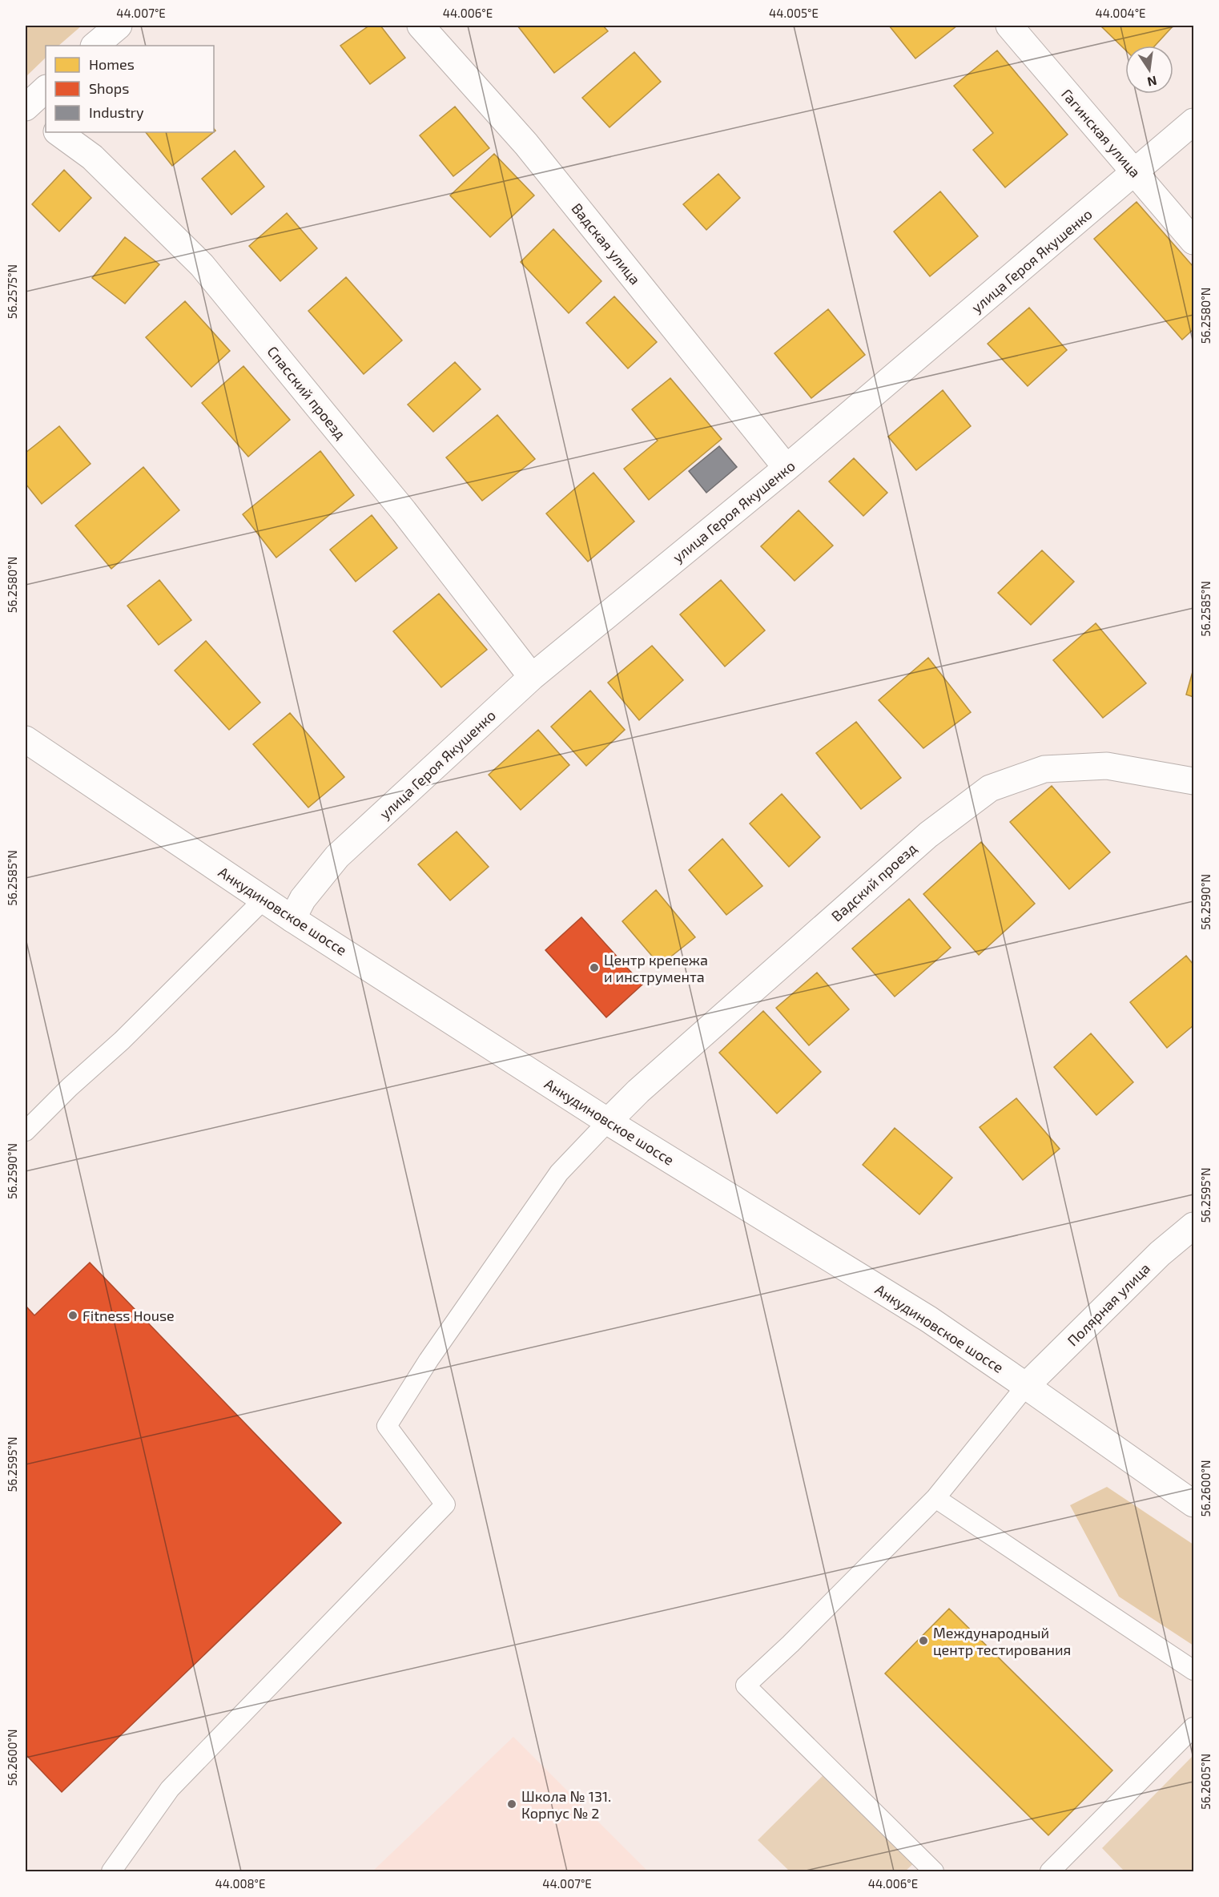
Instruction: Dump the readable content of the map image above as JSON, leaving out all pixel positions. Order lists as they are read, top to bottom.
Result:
{
  "streets": {
    "street": [
      "Гагинская улица",
      "Вадская улица",
      "улица Героя Якушенко",
      "Спасский проезд",
      "Вадский проезд",
      "Анкудиновское шоссе",
      "Полярная улица"
    ]
  },
  "crossings": [
    ["Гагинская улица", "улица Героя Якушенко"],
    ["Вадская улица", "улица Героя Якушенко"],
    ["улица Героя Якушенко", "Спасский проезд"],
    ["улица Героя Якушенко", "Анкудиновское шоссе"],
    ["Вадский проезд", "Анкудиновское шоссе"],
    ["Анкудиновское шоссе", "Полярная улица"]
  ],
  "places": [
    "Центр крепежа и инструмента",
    "Fitness House",
    "Международный центр тестирования",
    "Школа № 131. Корпус № 2"
  ],
  "legend": ["Homes", "Shops", "Industry"],
  "north": "bottom",
  "coordinates": [
    "44.007°E",
    "44.006°E",
    "44.005°E",
    "44.004°E",
    "56.2575°N",
    "56.2580°N",
    "56.2585°N",
    "56.2590°N",
    "56.2595°N",
    "56.2600°N",
    "56.2605°N",
    "44.008°E"
  ]
}
